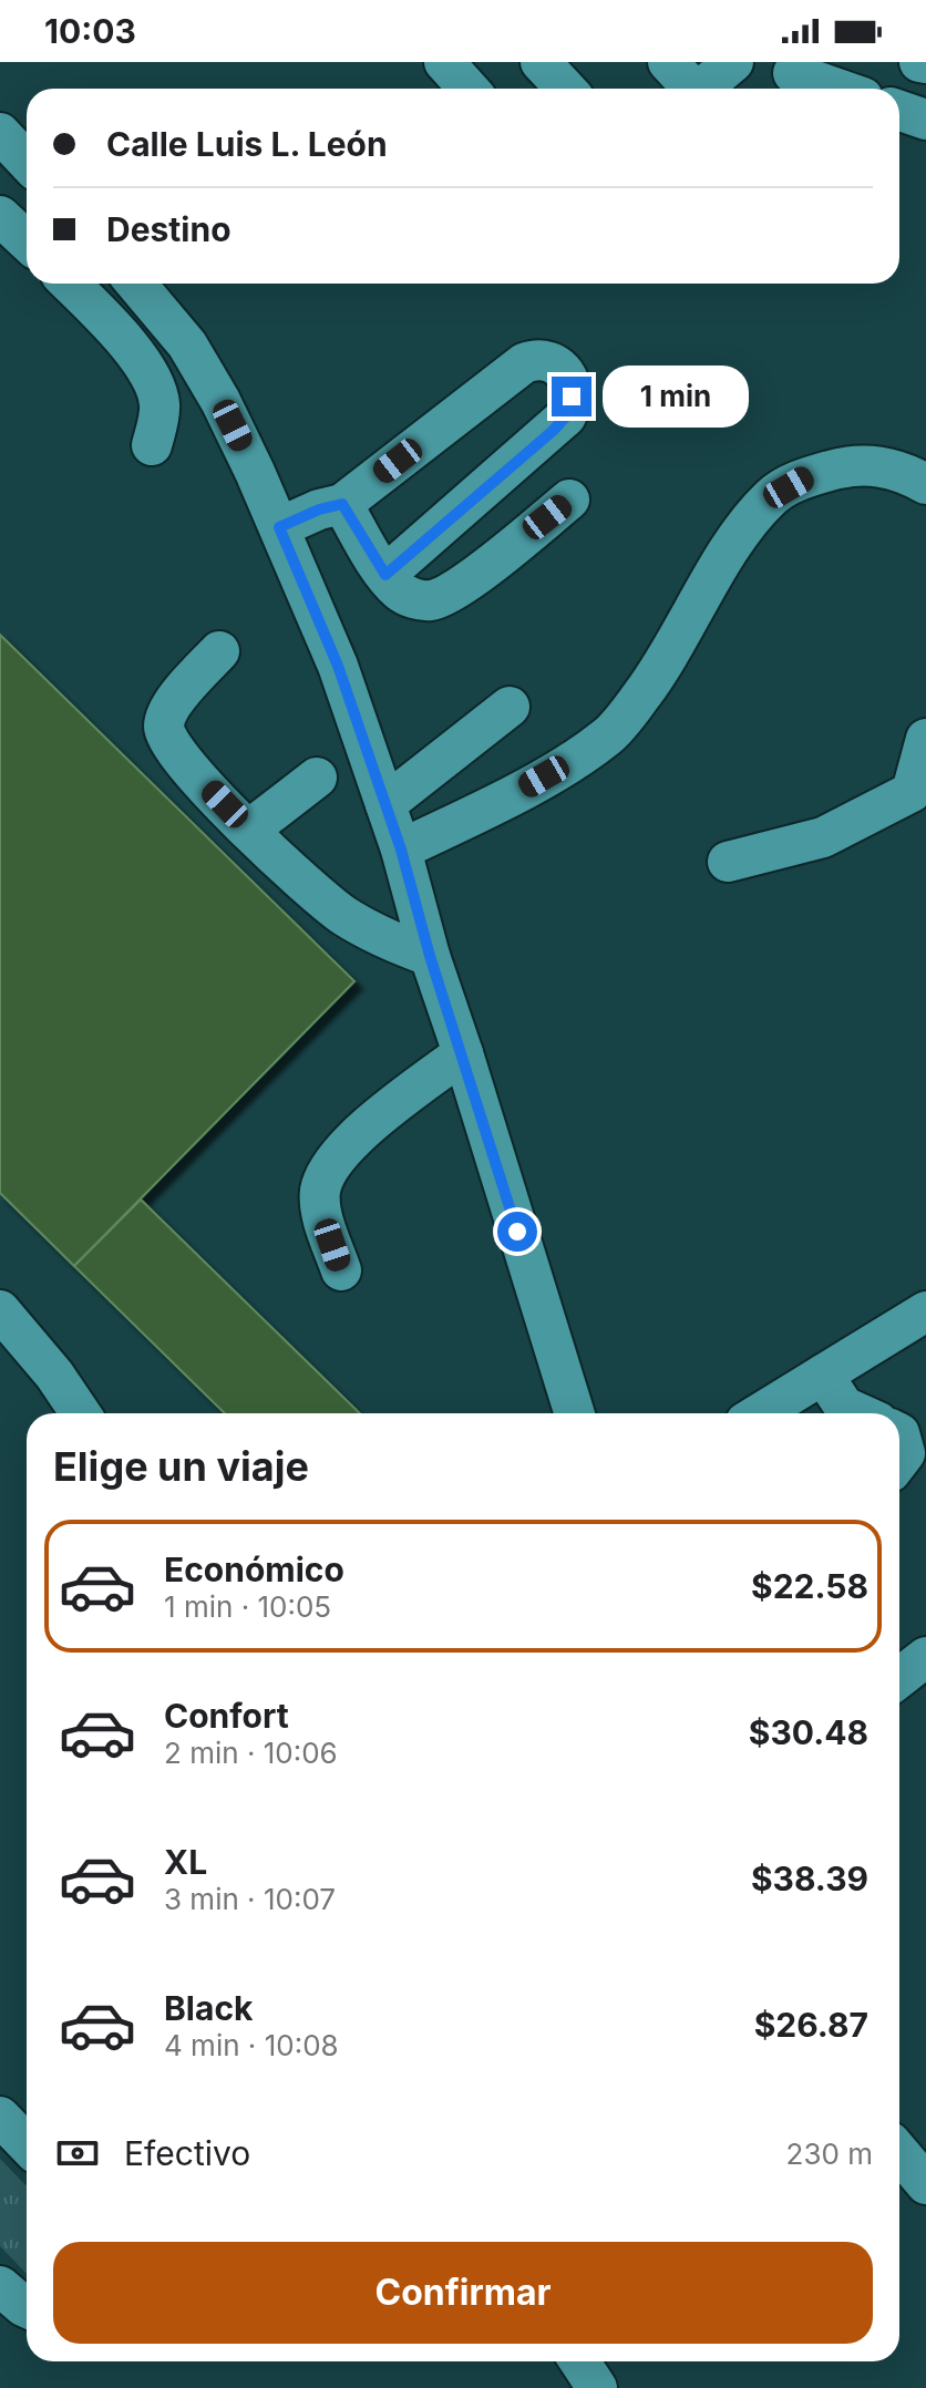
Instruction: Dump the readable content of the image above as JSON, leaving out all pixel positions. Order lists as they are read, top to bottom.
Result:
{
  "page": {
    "status": "10:03",
    "banner": ["Calle Luis L. León", "Destino"],
    "bubble": "1 min",
    "heading": "Elige un viaje",
    "list": [
      {
        "name": "Económico",
        "note": "1 min · 10:05",
        "value": "$22.58"
      },
      {
        "name": "Confort",
        "note": "2 min · 10:06",
        "value": "$30.48"
      },
      {
        "name": "XL",
        "note": "3 min · 10:07",
        "value": "$38.39"
      },
      {
        "name": "Black",
        "note": "4 min · 10:08",
        "value": "$26.87"
      }
    ],
    "pay": ["Efectivo", "230 m"],
    "buttons": "Confirmar"
  }
}
